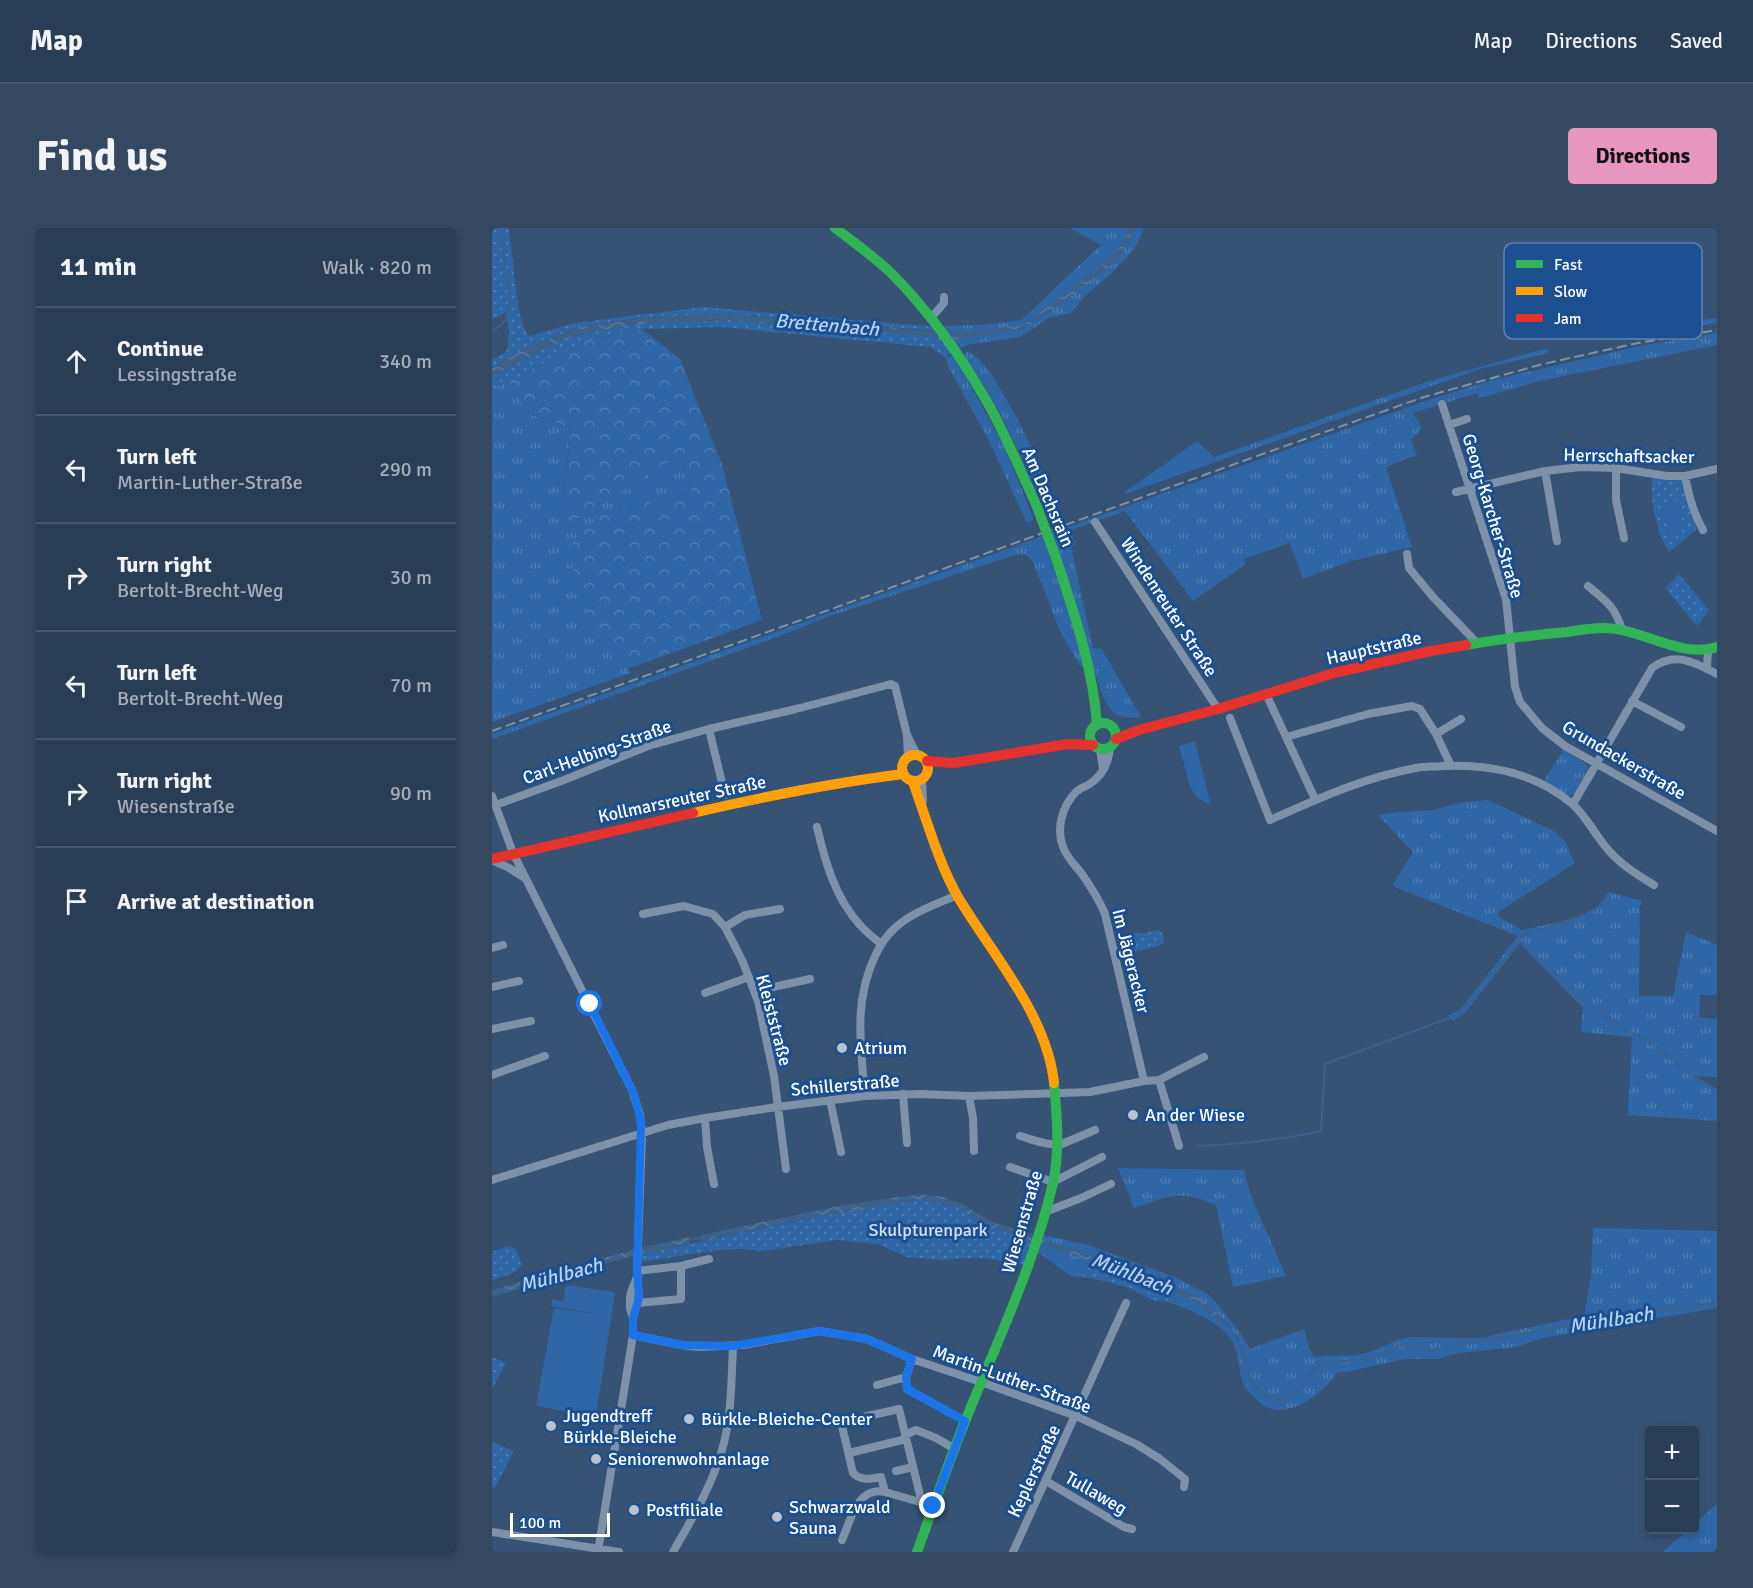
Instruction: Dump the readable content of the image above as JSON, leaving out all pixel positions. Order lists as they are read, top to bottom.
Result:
{
  "streets": {
    "street": [
      "Herrschaftsacker",
      "Am Dachsrain",
      "Georg-Karcher-Straße",
      "Windenreuter Straße",
      "Hauptstraße",
      "Carl-Helbing-Straße",
      "Grundackerstraße",
      "Kollmarsreuter Straße",
      "Im Jägeracker",
      "Kleiststraße",
      "Schillerstraße",
      "Wiesenstraße",
      "Martin-Luther-Straße",
      "Keplerstraße",
      "Tullaweg"
    ]
  },
  "crossings": [
    ["Herrschaftsacker", "Georg-Karcher-Straße"],
    ["Am Dachsrain", "Hauptstraße"],
    ["Am Dachsrain", "Im Jägeracker"],
    ["Georg-Karcher-Straße", "Hauptstraße"],
    ["Georg-Karcher-Straße", "Grundackerstraße"],
    ["Windenreuter Straße", "Hauptstraße"],
    ["Hauptstraße", "Grundackerstraße"],
    ["Hauptstraße", "Im Jägeracker"],
    ["Carl-Helbing-Straße", "Kollmarsreuter Straße"],
    ["Carl-Helbing-Straße", "Wiesenstraße"],
    ["Kollmarsreuter Straße", "Wiesenstraße"],
    ["Im Jägeracker", "Schillerstraße"],
    ["Kleiststraße", "Schillerstraße"],
    ["Schillerstraße", "Wiesenstraße"],
    ["Wiesenstraße", "Martin-Luther-Straße"],
    ["Martin-Luther-Straße", "Keplerstraße"],
    ["Keplerstraße", "Tullaweg"]
  ],
  "water": ["Brettenbach", "Mühlbach"],
  "parks": ["Skulpturenpark"],
  "places": [
    "Atrium",
    "An der Wiese",
    "Bürkle-Bleiche-Center",
    "Jugendtreff Bürkle-Bleiche",
    "Seniorenwohnanlage",
    "Postfiliale",
    "Schwarzwald Sauna"
  ],
  "legend": ["Fast", "Slow", "Jam"],
  "scale_bar": "100 m",
  "page": {
    "header": "Map",
    "nav": ["Map", "Directions", "Saved"],
    "buttons": "Directions",
    "title": "Find us",
    "heading": ["11 min", "Walk · 820 m"],
    "list": [
      ["Continue", "Lessingstraße", "340 m"],
      ["Turn left", "Martin-Luther-Straße", "290 m"],
      ["Turn right", "Bertolt-Brecht-Weg", "30 m"],
      ["Turn left", "Bertolt-Brecht-Weg", "70 m"],
      ["Turn right", "Wiesenstraße", "90 m"],
      "Arrive at destination"
    ],
    "map_buttons": ["+", "−"],
    "scale": "100 m"
  }
}
